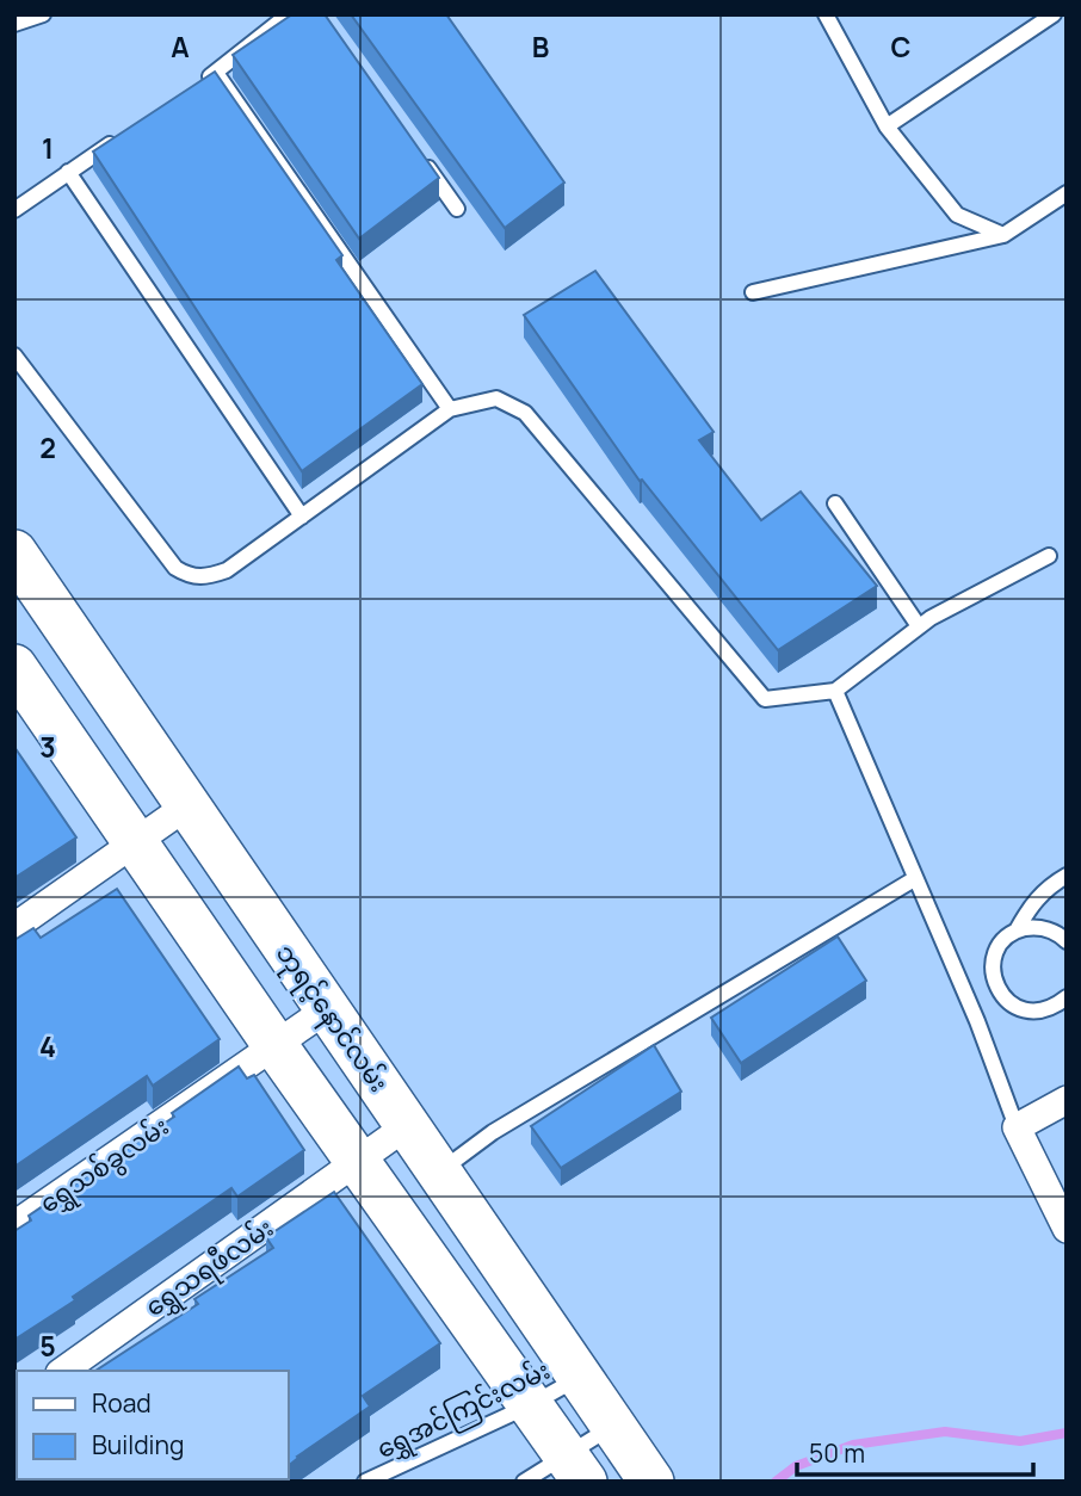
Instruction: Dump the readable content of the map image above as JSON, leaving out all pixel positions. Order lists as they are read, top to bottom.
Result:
{
  "streets": {
    "main road": ["ဘုရင့်နောင်လမ်း"],
    "street": ["ရွှေသစ်ခွလမ်း", "ရွှေသရဖီလမ်း"],
    "lane": ["ရွှေအင်ကြင်းလမ်း"]
  },
  "crossings": [
    ["ဘုရင့်နောင်လမ်း", "ရွှေသစ်ခွလမ်း"],
    ["ဘုရင့်နောင်လမ်း", "ရွှေသရဖီလမ်း"],
    ["ဘုရင့်နောင်လမ်း", "ရွှေအင်ကြင်းလမ်း"]
  ],
  "legend": ["Road", "Building"],
  "scale_bar": "50 m",
  "grid": {
    "columns": ["A", "B", "C"],
    "rows": [
      "1",
      "2",
      "3",
      "4",
      "5"
    ]
  }
}
